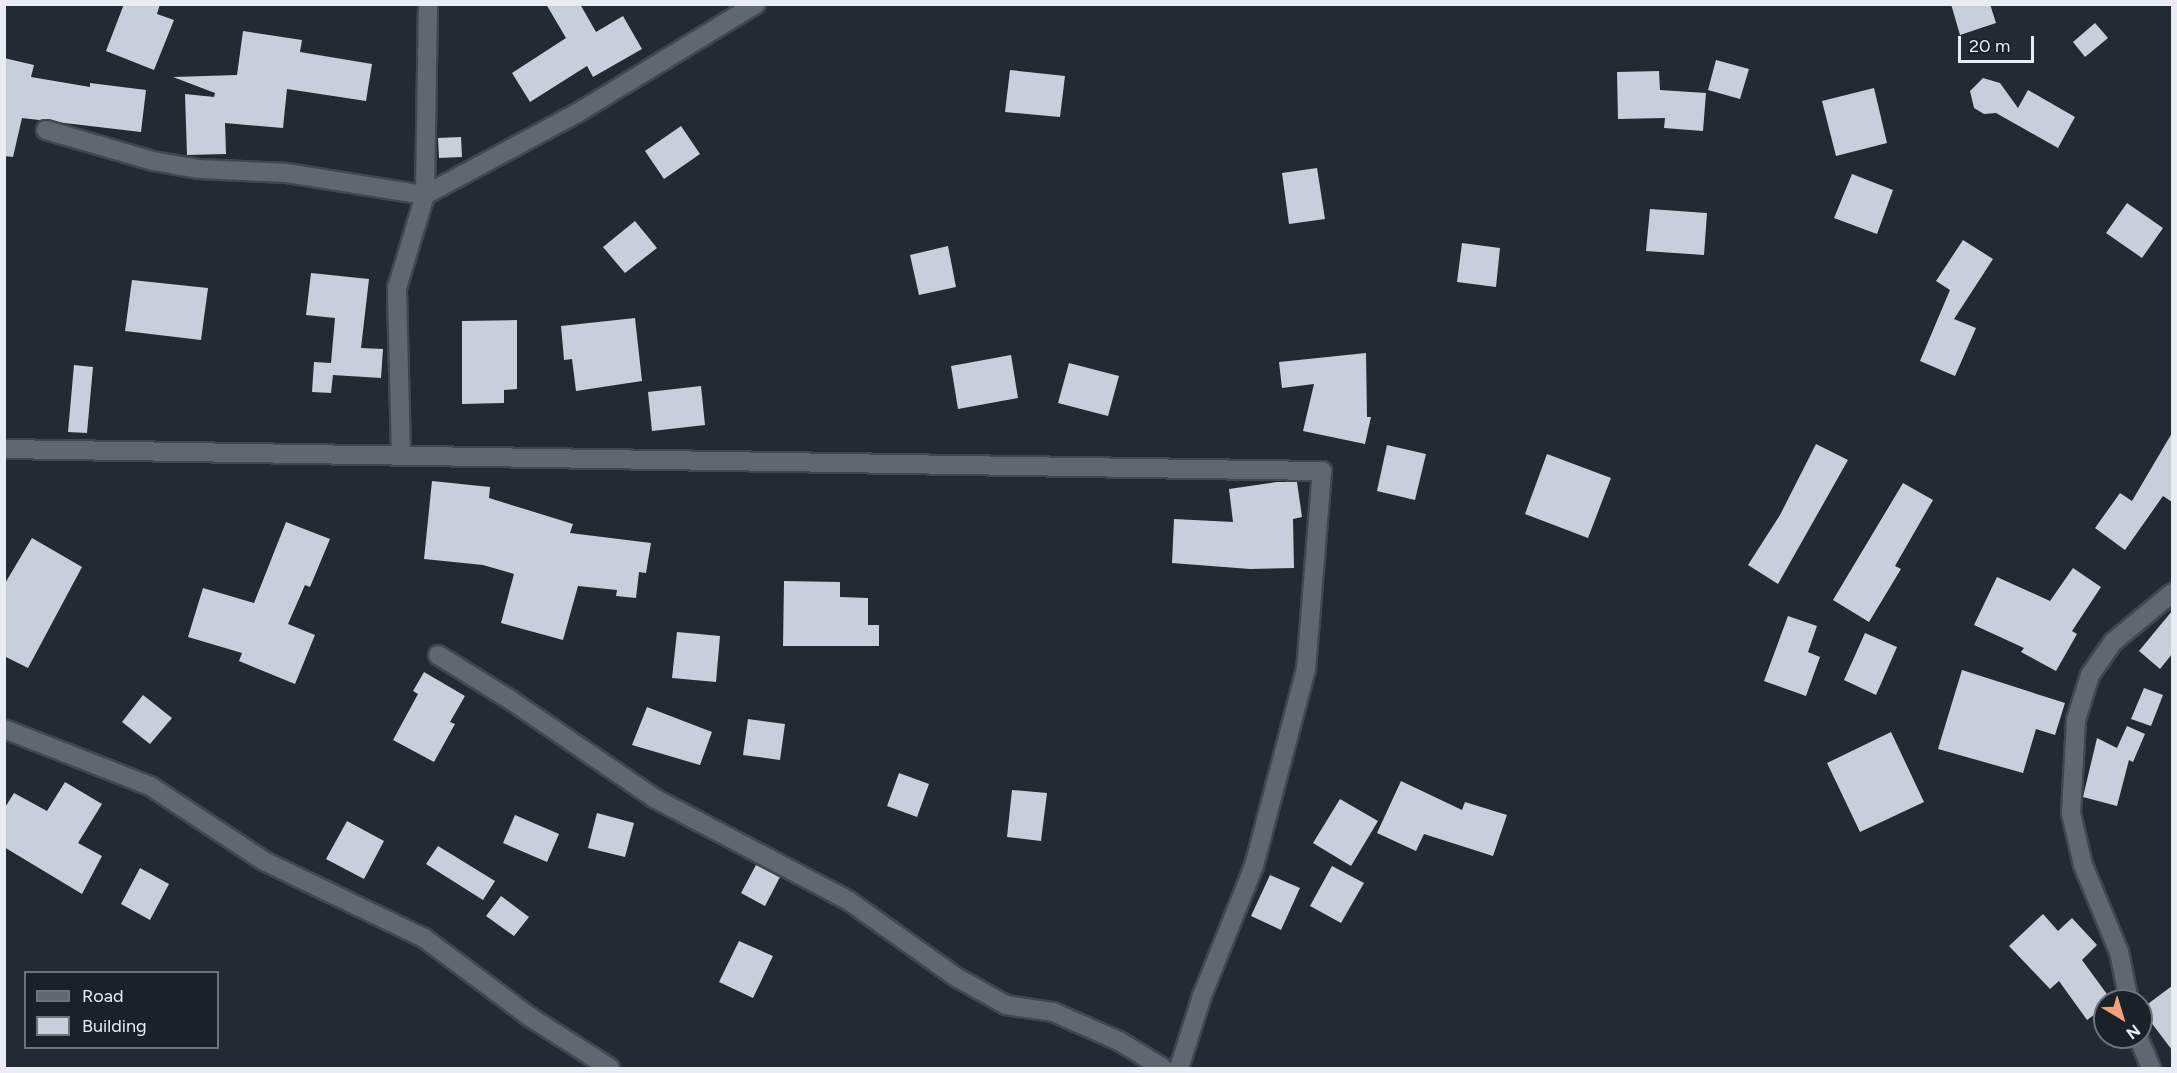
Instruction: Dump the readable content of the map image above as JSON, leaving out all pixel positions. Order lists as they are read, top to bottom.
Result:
{
  "legend": ["Road", "Building"],
  "scale_bar": "20 m",
  "north": "bottom right"
}
